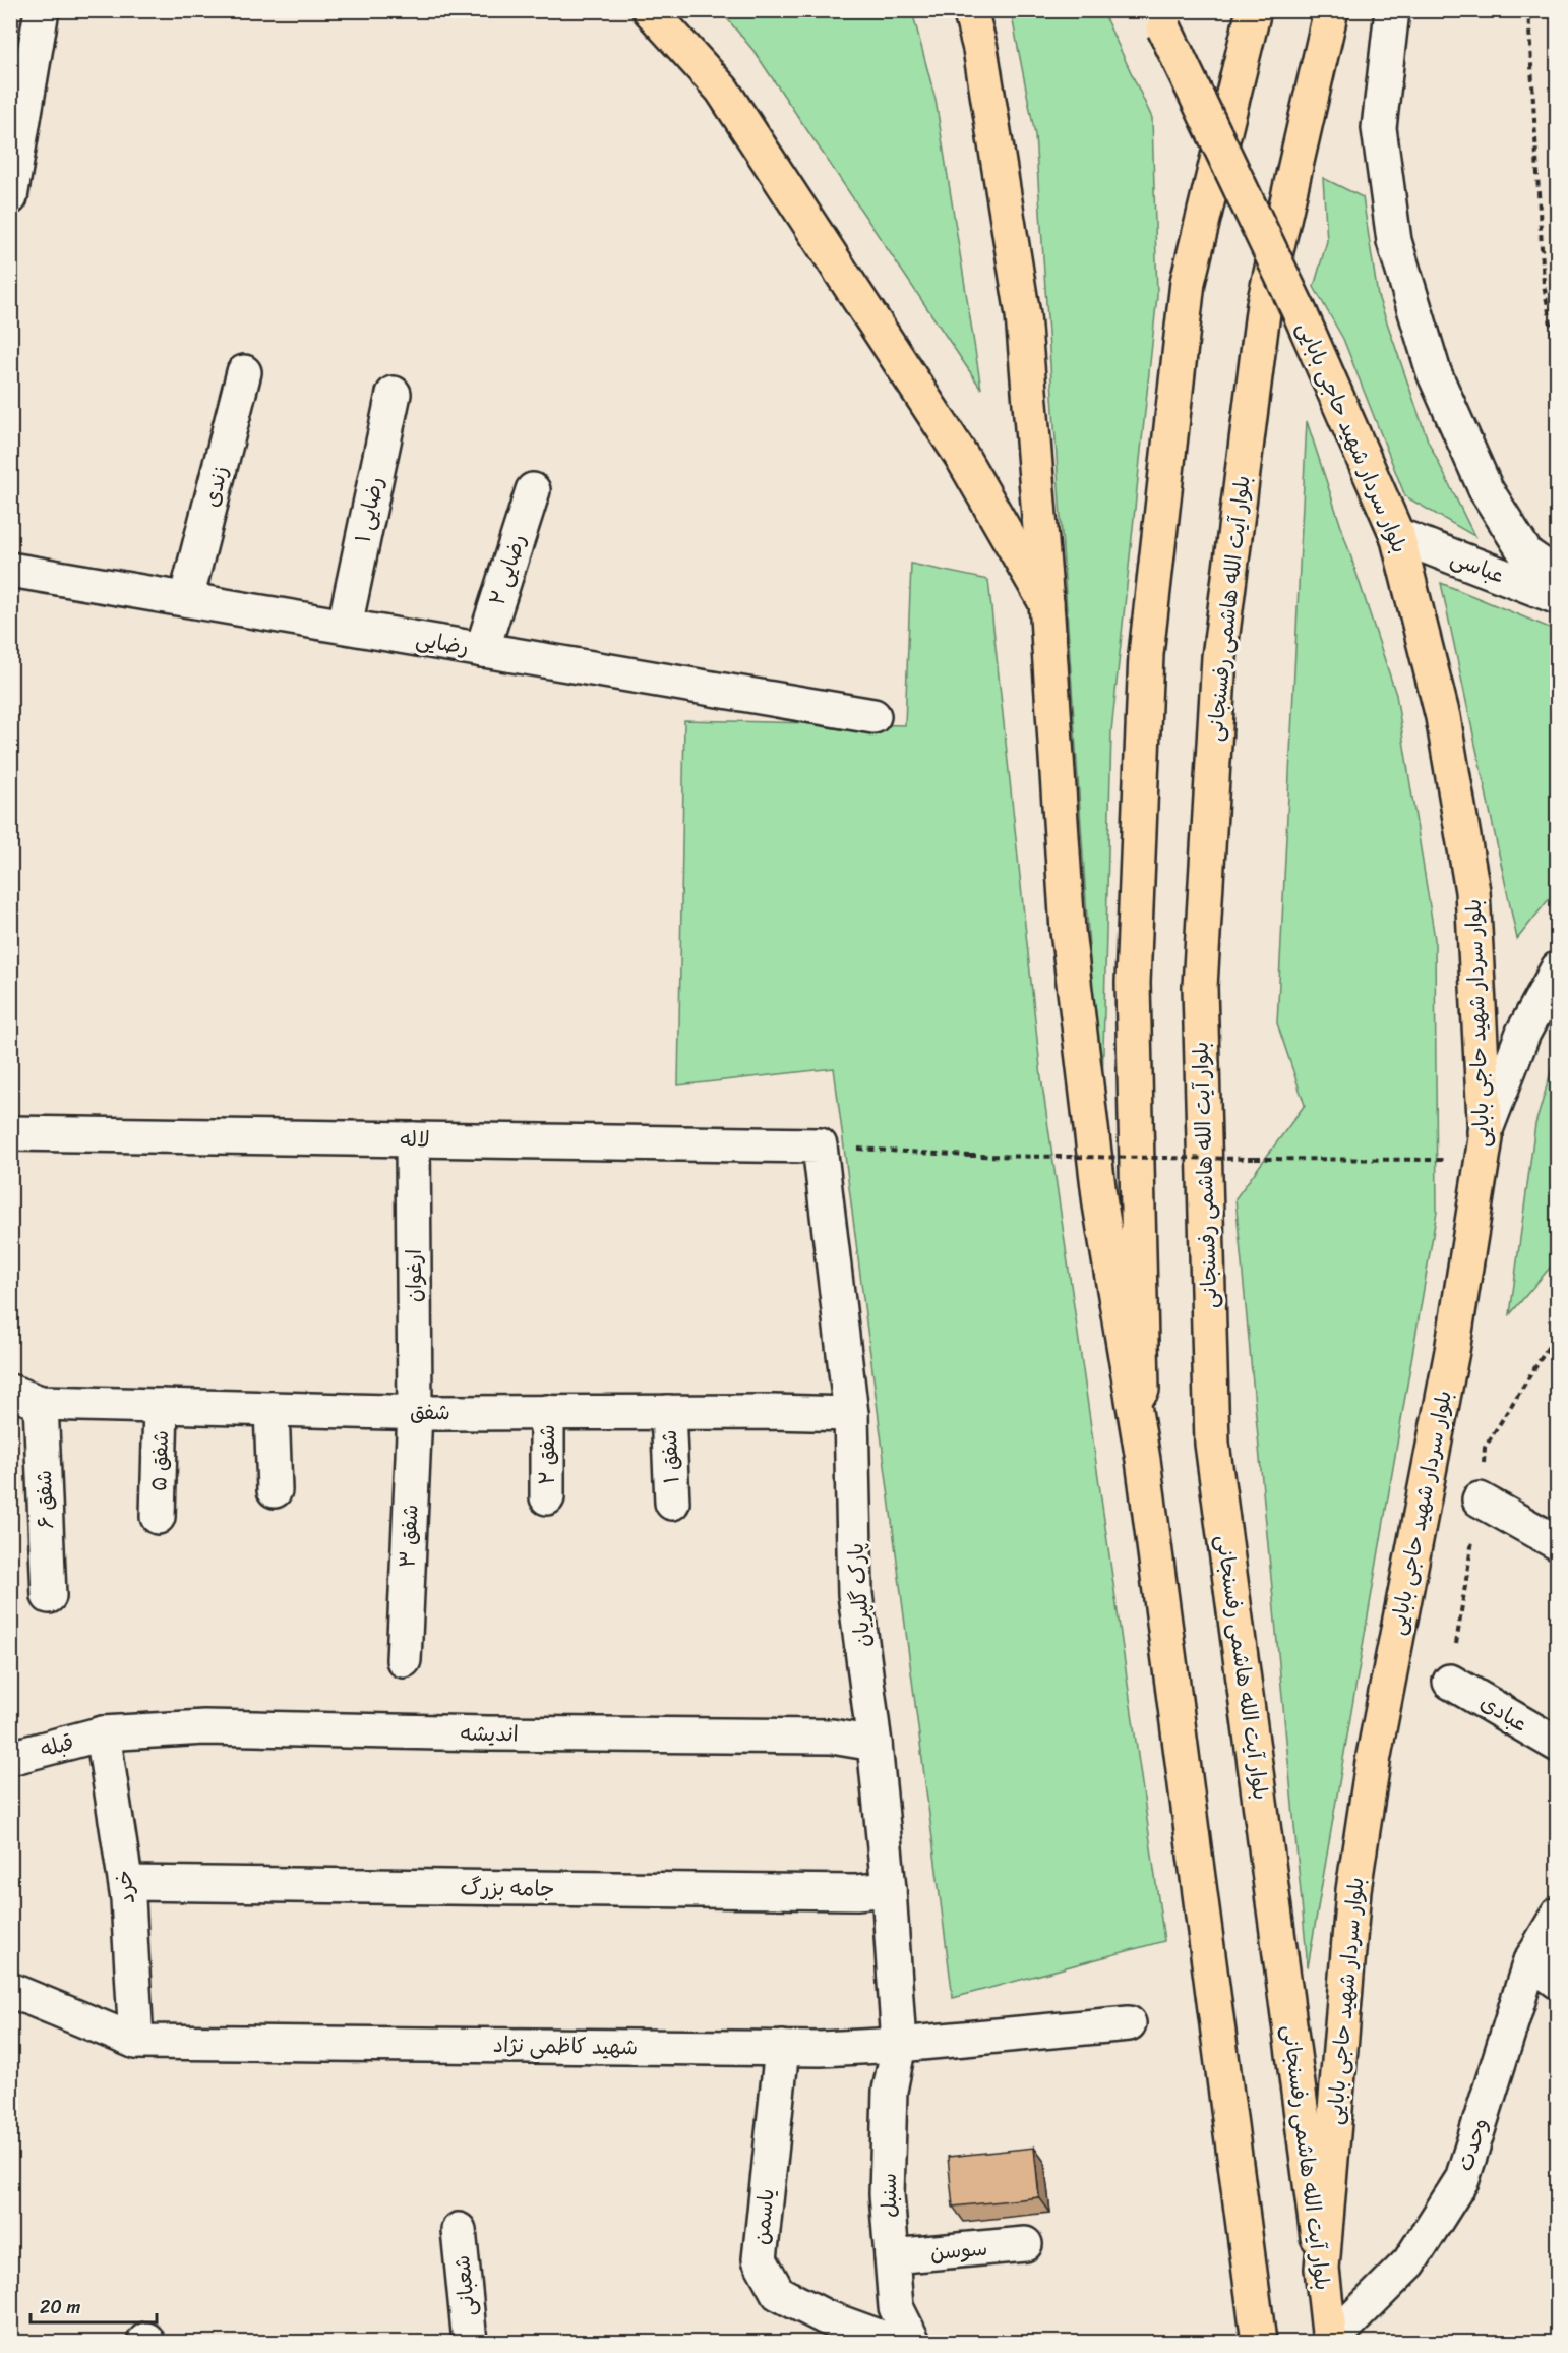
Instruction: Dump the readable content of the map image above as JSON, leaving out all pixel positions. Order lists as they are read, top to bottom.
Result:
{
  "streets": {
    "main road": ["بلوار سردار شهید حاجی بابایی", "بلوار آیت الله هاشمی رفسنجانی"],
    "street": [
      "زندی",
      "رضایی ۱",
      "عباسی",
      "رضایی ۲",
      "رضایی",
      "لاله",
      "ارغوان",
      "شفق",
      "شفق ۲",
      "شفق ۱",
      "شفق ۵",
      "شفق ۶",
      "شفق ۳",
      "پارک گلپریان",
      "عبادی",
      "اندیشه",
      "قبله",
      "خرد",
      "جامه بزرگ",
      "شهید کاظمی نژاد",
      "وحدت",
      "سنبل",
      "یاسمن",
      "سوسن",
      "شعبانی"
    ]
  },
  "crossings": [
    ["بلوار سردار شهید حاجی بابایی", "عباسی"],
    ["بلوار سردار شهید حاجی بابایی", "بلوار آیت الله هاشمی رفسنجانی"],
    ["زندی", "رضایی"],
    ["رضایی ۱", "رضایی"],
    ["رضایی ۲", "رضایی"],
    ["بلوار آیت الله هاشمی رفسنجانی", "وحدت"],
    ["لاله", "ارغوان"],
    ["لاله", "پارک گلپریان"],
    ["ارغوان", "شفق"],
    ["ارغوان", "شفق ۳"],
    ["شفق", "شفق ۲"],
    ["شفق", "شفق ۱"],
    ["شفق", "شفق ۵"],
    ["شفق", "شفق ۶"],
    ["شفق", "شفق ۳"],
    ["شفق", "پارک گلپریان"],
    ["پارک گلپریان", "اندیشه"],
    ["پارک گلپریان", "جامه بزرگ"],
    ["پارک گلپریان", "شهید کاظمی نژاد"],
    ["پارک گلپریان", "سنبل"],
    ["اندیشه", "قبله"],
    ["اندیشه", "خرد"],
    ["قبله", "خرد"],
    ["خرد", "جامه بزرگ"],
    ["خرد", "شهید کاظمی نژاد"],
    ["شهید کاظمی نژاد", "سنبل"],
    ["شهید کاظمی نژاد", "یاسمن"],
    ["سنبل", "سوسن"]
  ],
  "scale_bar": "20 m"
}
